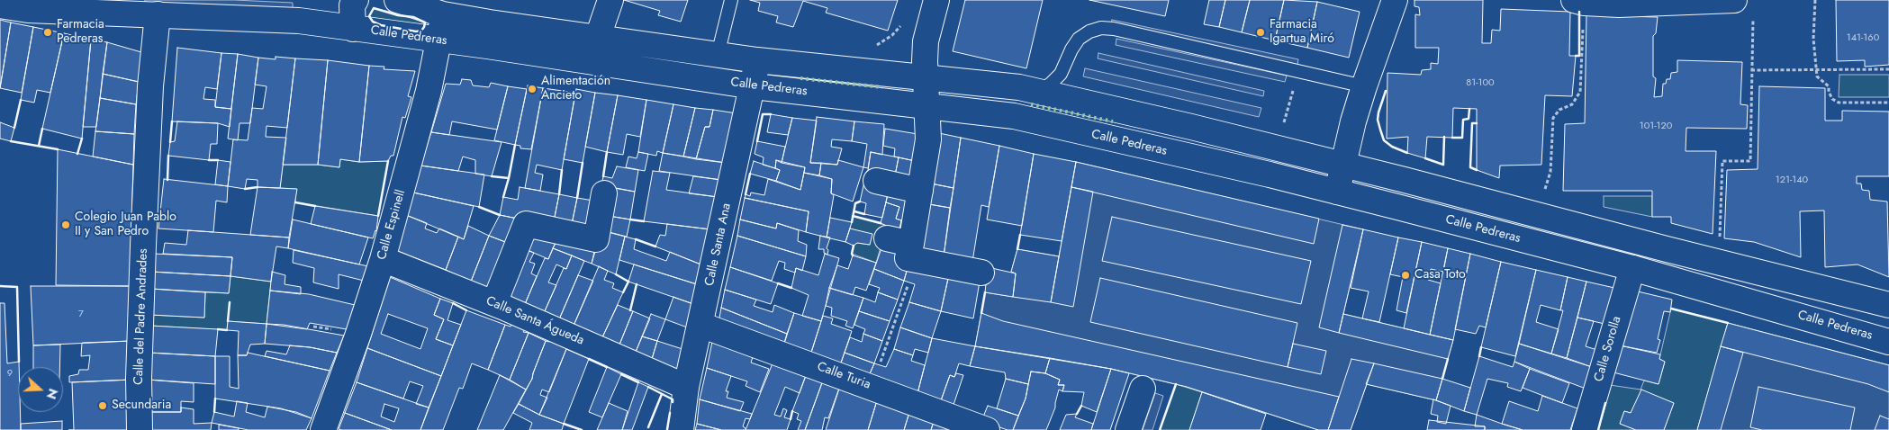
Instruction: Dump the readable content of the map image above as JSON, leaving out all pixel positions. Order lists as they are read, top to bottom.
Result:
{
  "streets": {
    "main road": [
      "Calle Pedreras",
      "Calle Espinell",
      "Calle Santa Ana",
      "Calle del Padre Andrades",
      "Calle Santa Águeda",
      "Calle Sorolla",
      "Calle Turia"
    ]
  },
  "crossings": [
    ["Calle Pedreras", "Calle Espinell"],
    ["Calle Pedreras", "Calle Santa Ana"],
    ["Calle Pedreras", "Calle del Padre Andrades"],
    ["Calle Pedreras", "Calle Sorolla"],
    ["Calle Espinell", "Calle Santa Águeda"],
    ["Calle Santa Ana", "Calle Santa Águeda"],
    ["Calle Santa Ana", "Calle Turia"]
  ],
  "places": [
    "Farmacia Pedreras",
    "Farmacia Igartua Miró",
    "Alimentación Ancieto",
    "Colegio Juan Pablo II y San Pedro",
    "Casa Toto",
    "Secundaria"
  ],
  "house_numbers": [
    "141-160",
    "81-100",
    "101-120",
    "121-140",
    "7",
    "9"
  ],
  "north": "right"
}
